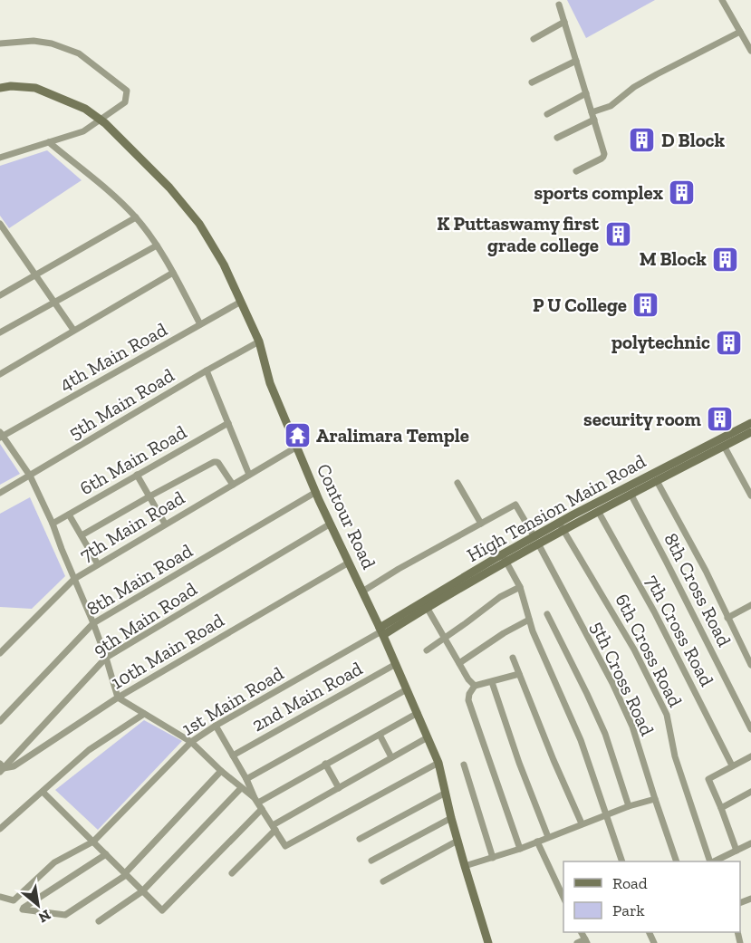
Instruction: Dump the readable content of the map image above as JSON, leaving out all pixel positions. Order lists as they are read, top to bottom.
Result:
{
  "streets": {
    "main road": ["High Tension Main Road", "Contour Road"],
    "street": [
      "4th Main Road",
      "5th Main Road",
      "6th Main Road",
      "7th Main Road",
      "8th Main Road",
      "8th Cross Road",
      "9th Main Road",
      "7th Cross Road",
      "6th Cross Road",
      "10th Main Road",
      "5th Cross Road",
      "2nd Main Road",
      "1st Main Road"
    ]
  },
  "crossings": [
    ["4th Main Road", "Contour Road"],
    ["5th Main Road", "Contour Road"],
    ["High Tension Main Road", "Contour Road"],
    ["High Tension Main Road", "6th Cross Road"],
    ["High Tension Main Road", "5th Cross Road"],
    ["High Tension Main Road", "1st Main Road"],
    ["Contour Road", "7th Main Road"],
    ["Contour Road", "8th Main Road"],
    ["Contour Road", "9th Main Road"],
    ["Contour Road", "10th Main Road"],
    ["Contour Road", "2nd Main Road"],
    ["Contour Road", "1st Main Road"],
    ["9th Main Road", "10th Main Road"]
  ],
  "places": {
    "building": [
      "D Block",
      "sports complex",
      "K Puttaswamy first grade college",
      "M Block",
      "P U College",
      "polytechnic",
      "security room"
    ],
    "temple": ["Aralimara Temple"]
  },
  "legend": ["Road", "Park"],
  "north": "bottom right"
}
